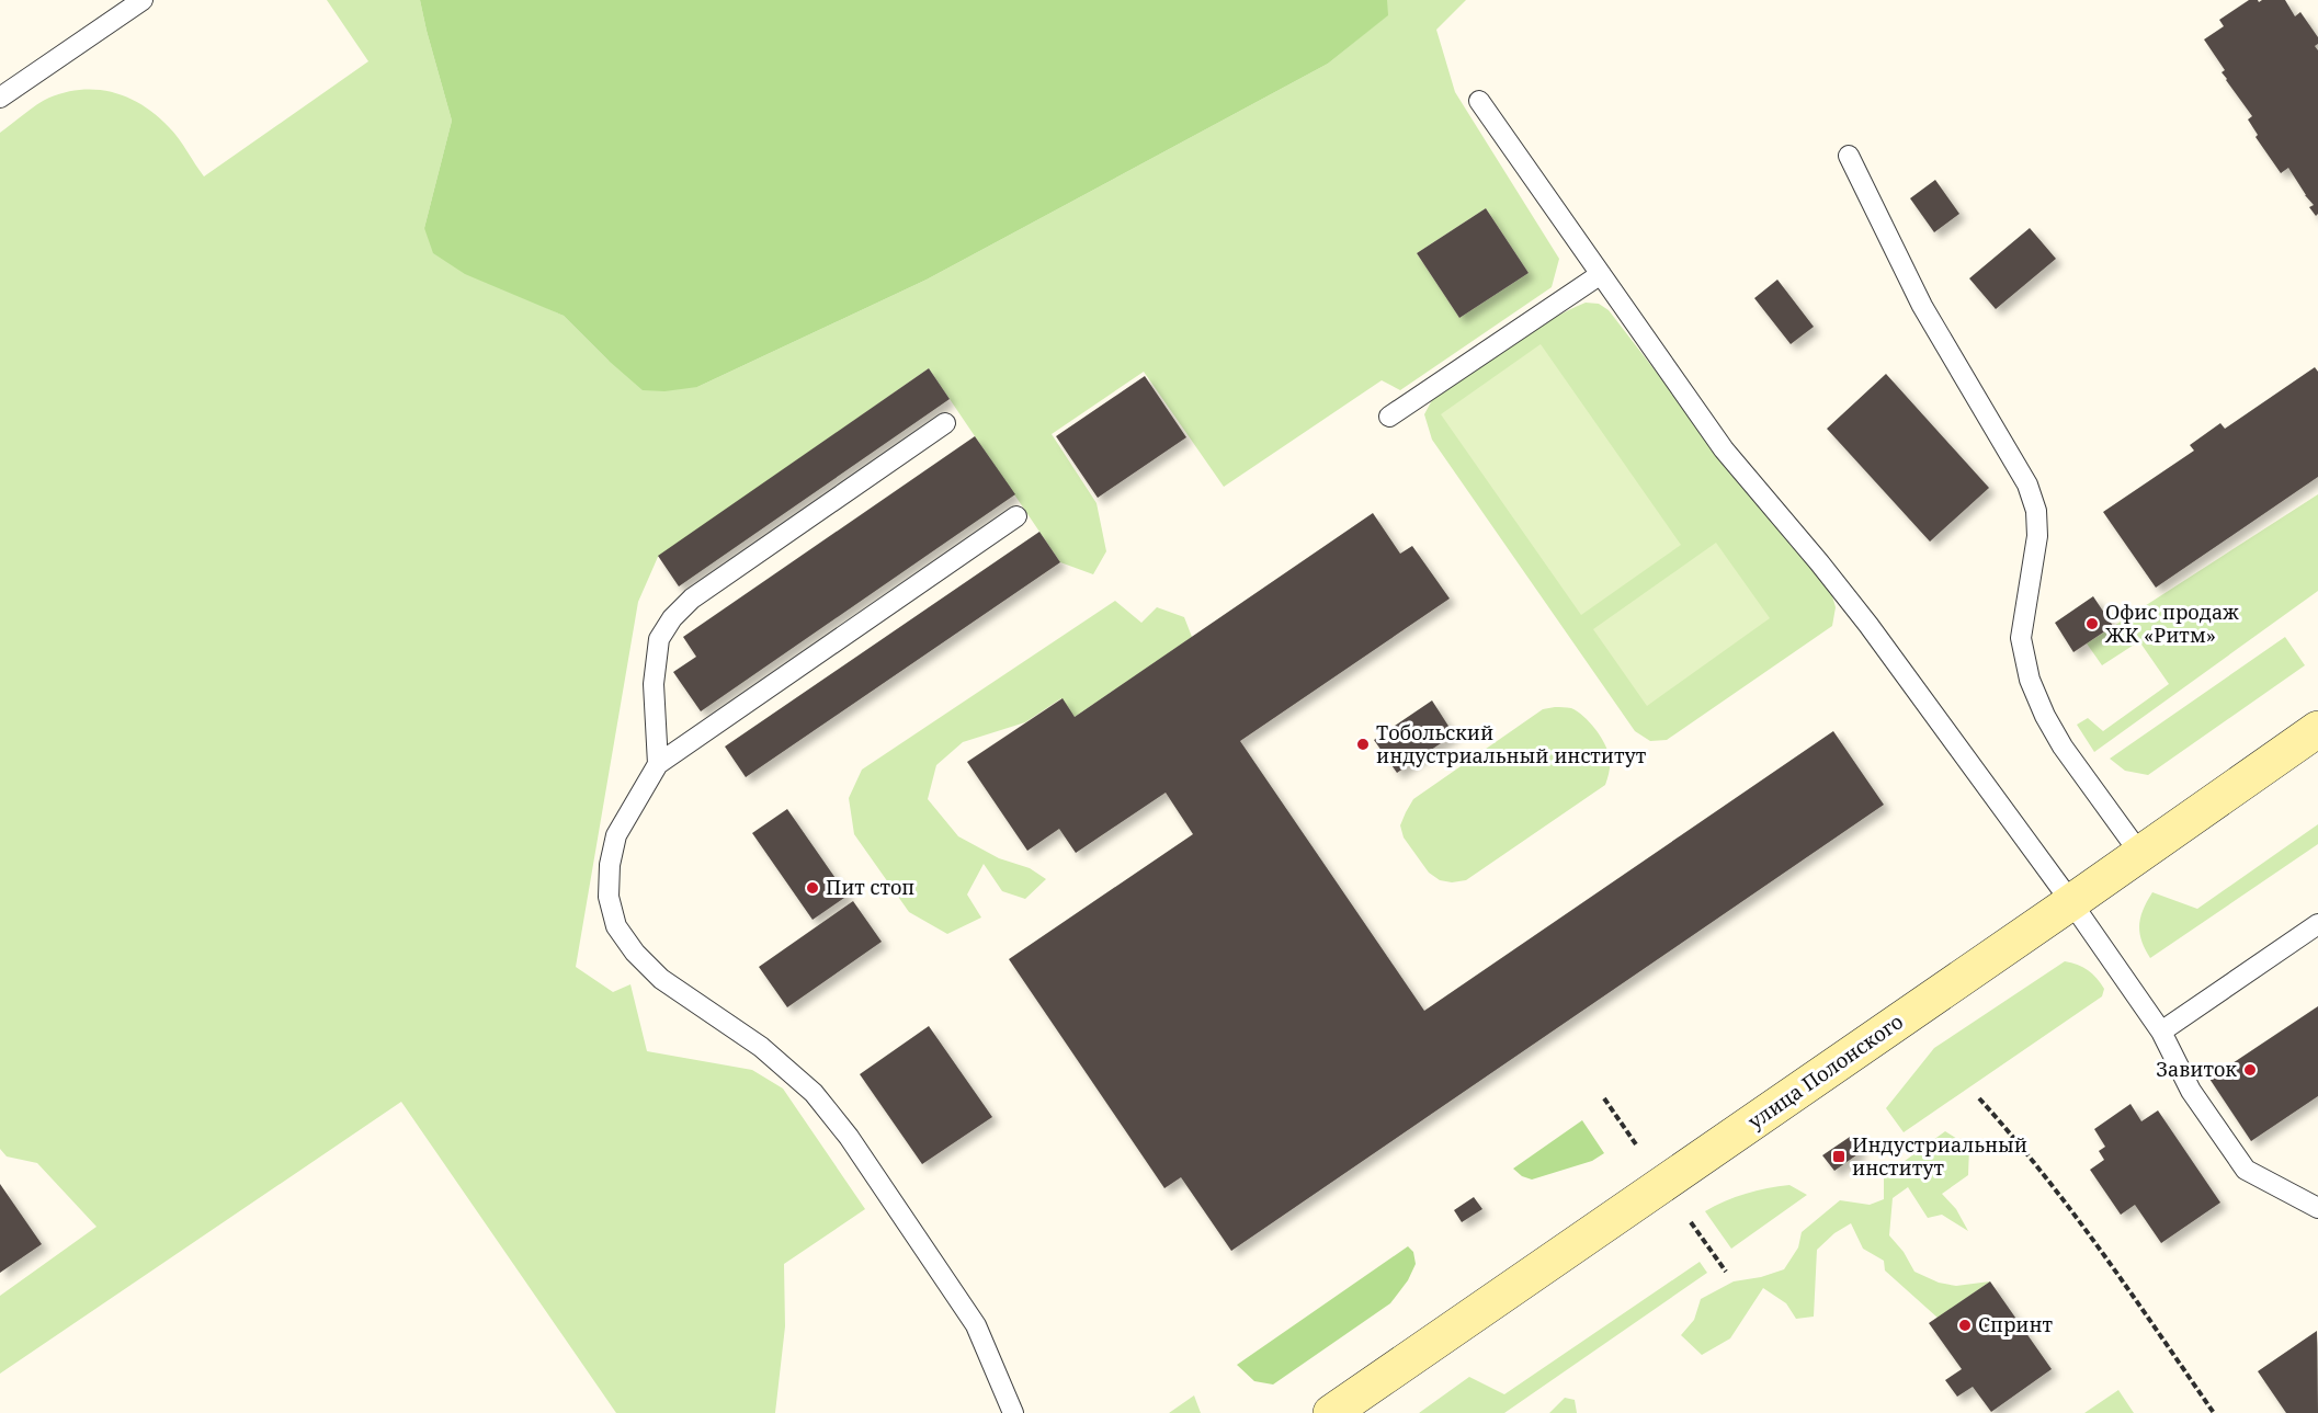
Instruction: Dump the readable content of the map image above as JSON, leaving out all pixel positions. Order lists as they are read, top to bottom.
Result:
{
  "streets": {
    "main road": ["улица Полонского"]
  },
  "places": {
    "other": [
      "Офис продаж ЖК «Ритм»",
      "Тобольский индустриальный институт",
      "Пит стоп",
      "Завиток",
      "Спринт"
    ],
    "transit": ["Индустриальный институт"]
  }
}
